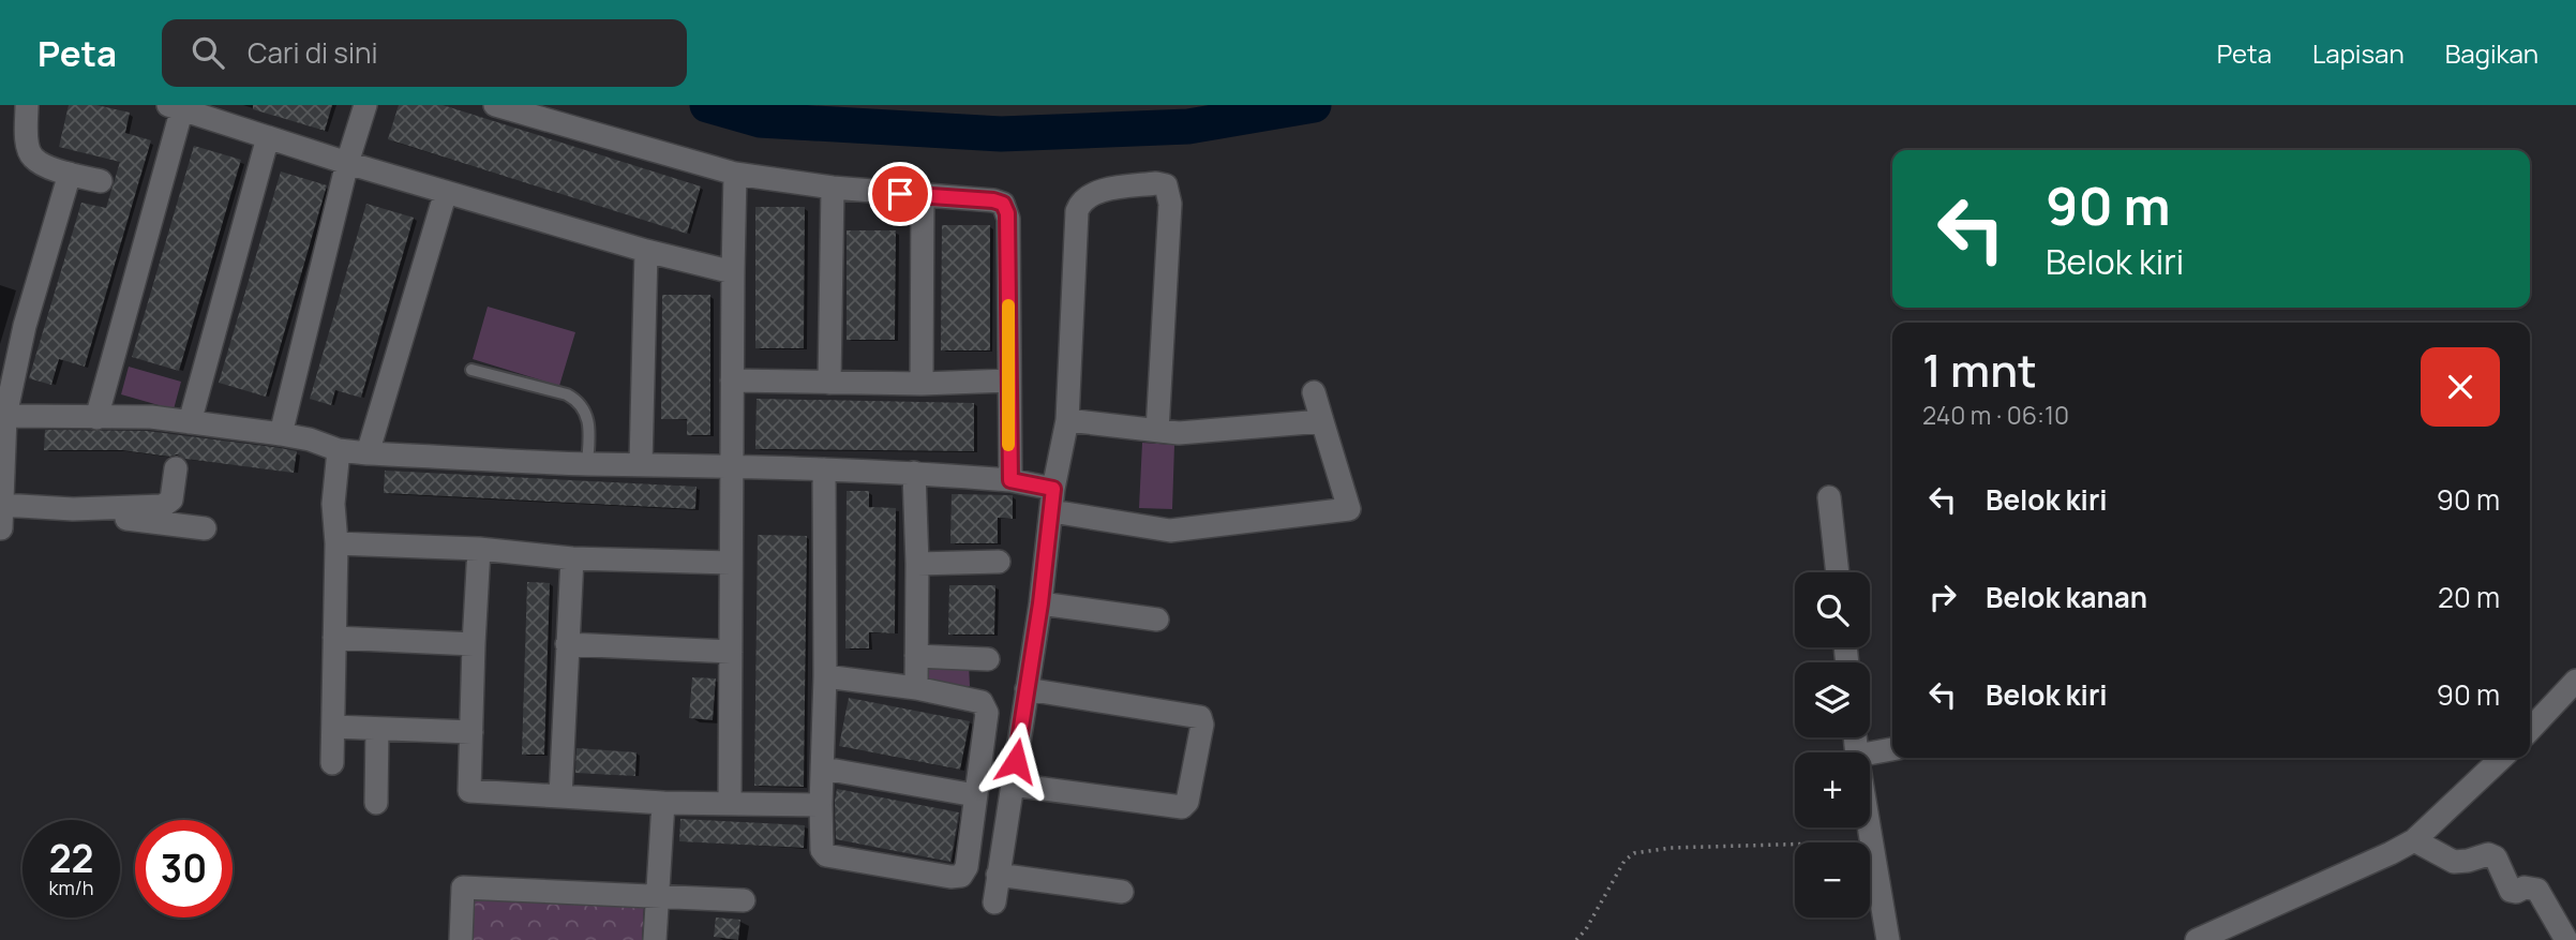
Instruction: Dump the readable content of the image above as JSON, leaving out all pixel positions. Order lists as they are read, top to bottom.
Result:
{
  "page": {
    "header": "Peta",
    "search": "Cari di sini",
    "nav": ["Peta", "Lapisan", "Bagikan"],
    "turn": ["90 m", "Belok kiri"],
    "heading": ["1 mnt", "240 m · 06:10"],
    "list": [
      {
        "name": "Belok kiri",
        "value": "90 m"
      },
      {
        "name": "Belok kanan",
        "value": "20 m"
      },
      {
        "name": "Belok kiri",
        "value": "90 m"
      }
    ],
    "map_buttons": ["+", "−"],
    "speed": "22 km/h",
    "limit": "30"
  }
}
